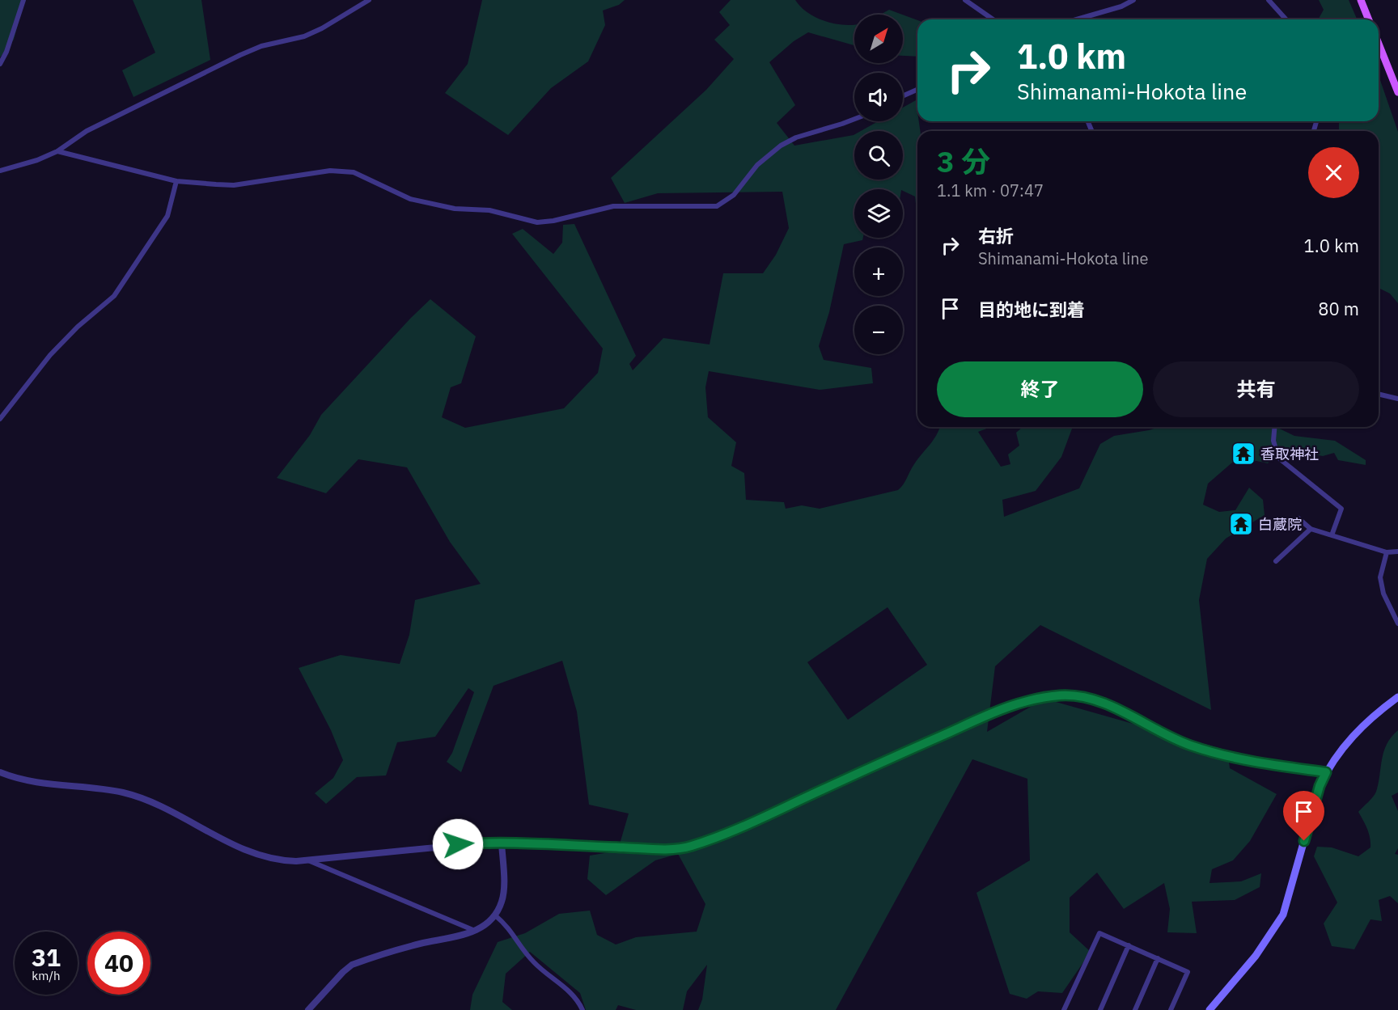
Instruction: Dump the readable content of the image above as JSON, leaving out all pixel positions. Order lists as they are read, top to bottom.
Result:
{
  "places": {
    "temple": ["香取神社", "白蔵院"]
  },
  "north": "top right",
  "page": {
    "map_buttons": ["+", "−"],
    "turn": ["1.0 km", "Shimanami-Hokota line"],
    "heading": ["3 分", "1.1 km · 07:47"],
    "list": [
      {
        "name": "右折",
        "note": "Shimanami-Hokota line",
        "value": "1.0 km"
      },
      {
        "name": "目的地に到着",
        "value": "80 m"
      }
    ],
    "buttons": ["終了", "共有"],
    "speed": "31 km/h",
    "limit": "40"
  }
}
